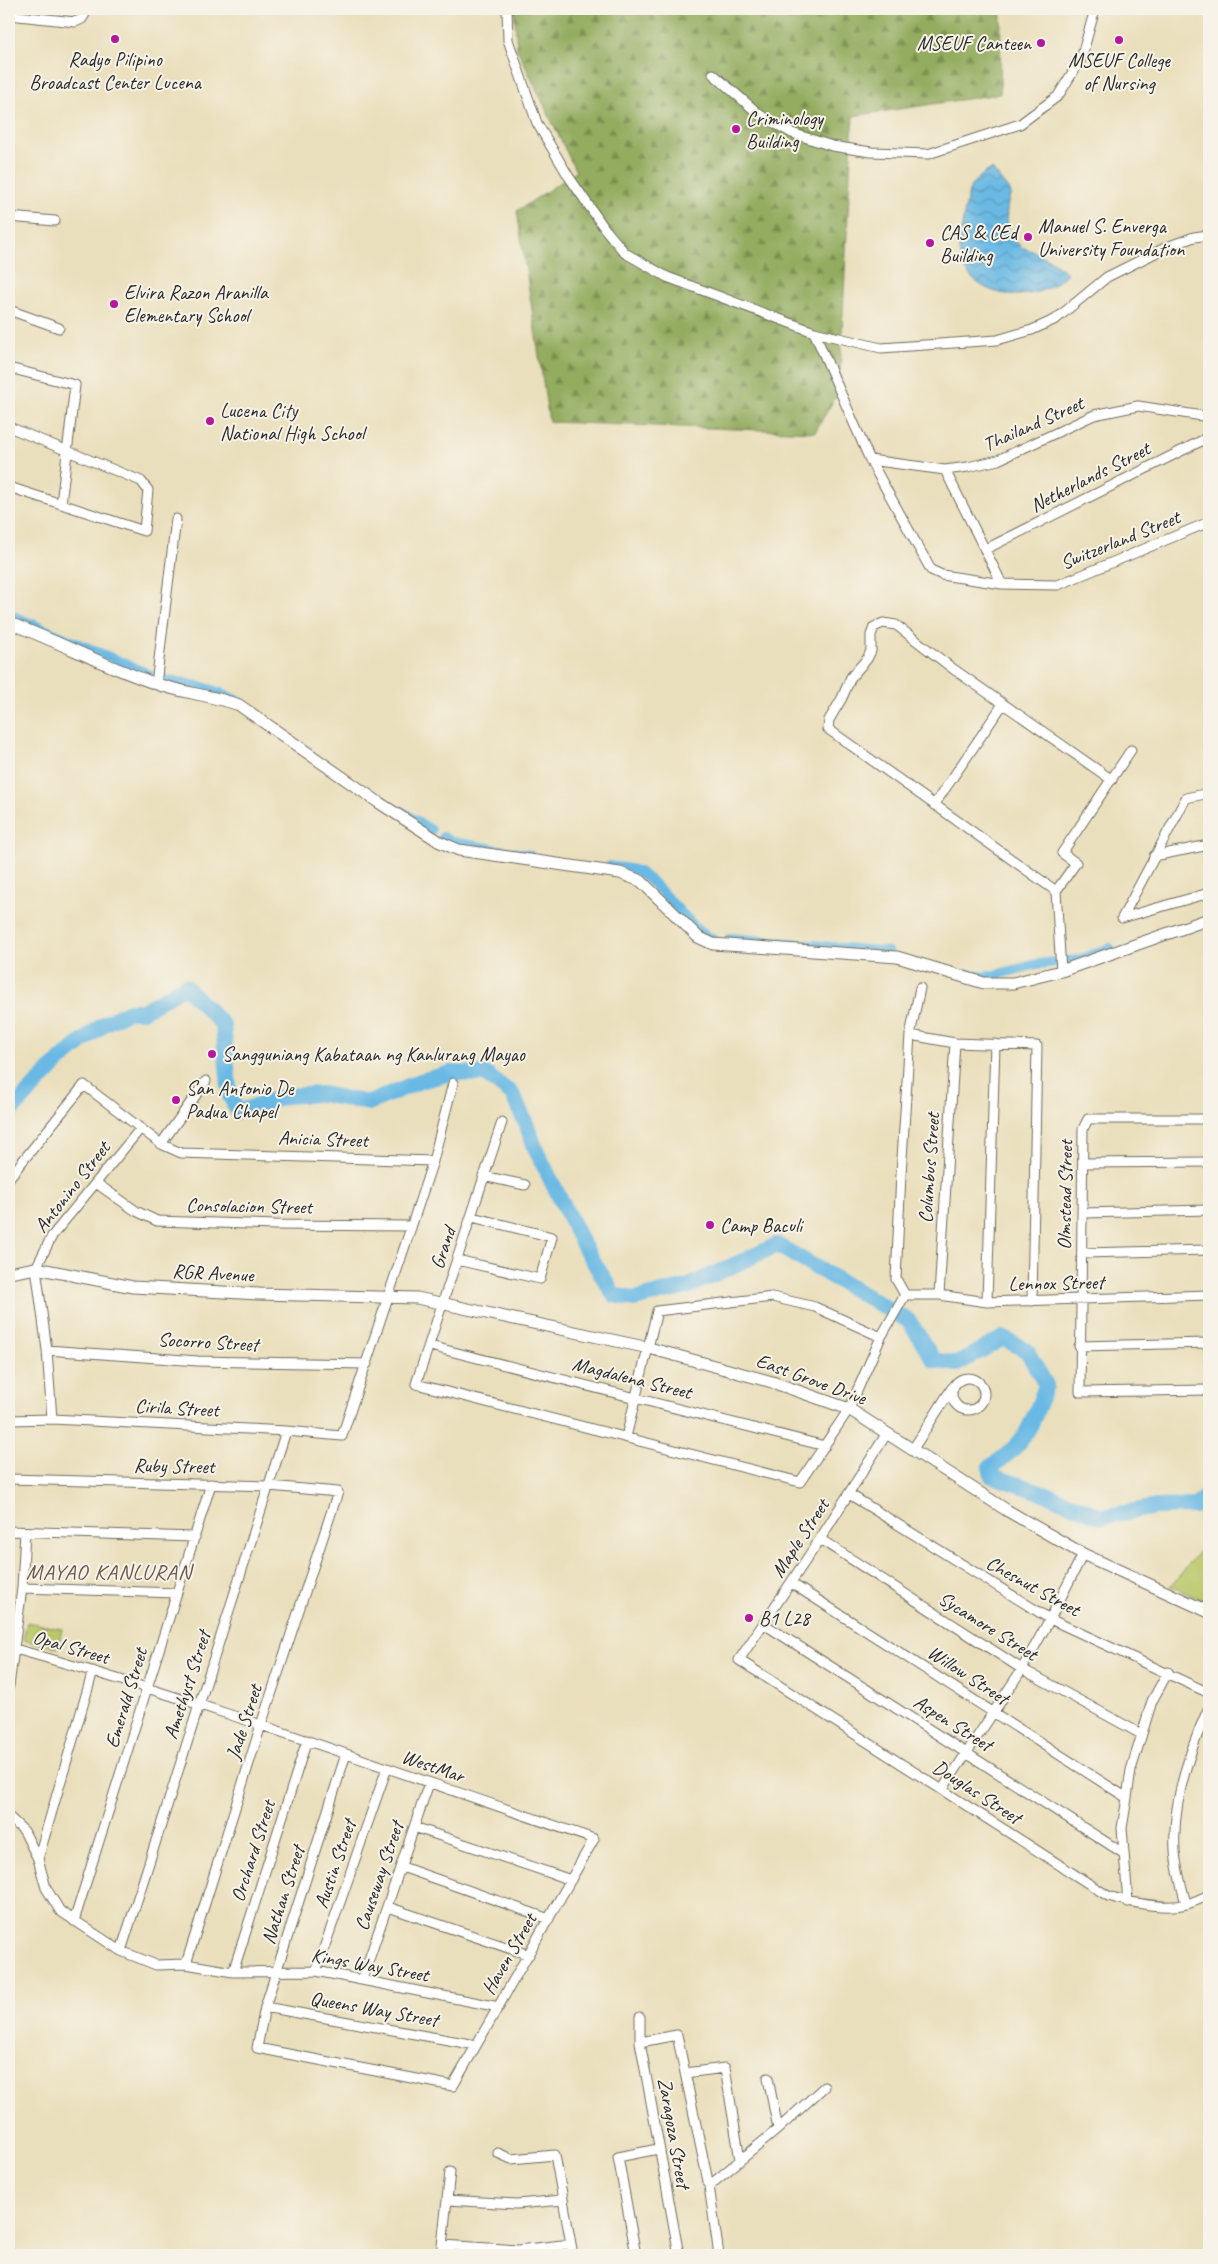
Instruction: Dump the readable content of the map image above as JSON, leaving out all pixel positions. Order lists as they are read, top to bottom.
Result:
{
  "streets": {
    "street": [
      "Thailand Street",
      "Netherlands Street",
      "Switzerland Street",
      "Anicia Street",
      "Columbus Street",
      "Antonino Street",
      "Olmstead Street",
      "Consolacion Street",
      "Grand",
      "RGR Avenue",
      "Lennox Street",
      "Socorro Street",
      "Magdalena Street",
      "East Grove Drive",
      "Cirila Street",
      "Ruby Street",
      "Maple Street",
      "Chesnut Street",
      "Sycamore Street",
      "Opal Street",
      "Willow Street",
      "Amethyst Street",
      "Emerald Street",
      "Jade Street",
      "Aspen Street",
      "WestMar",
      "Douglas Street",
      "Orchard Street",
      "Austin Street",
      "Causeway Street",
      "Nathan Street",
      "Haven Street",
      "Kings Way Street",
      "Queens Way Street",
      "Zaragoza Street"
    ]
  },
  "crossings": [
    ["Thailand Street", "Switzerland Street"],
    ["Anicia Street", "Antonino Street"],
    ["Columbus Street", "Lennox Street"],
    ["Antonino Street", "Consolacion Street"],
    ["Antonino Street", "RGR Avenue"],
    ["Olmstead Street", "Lennox Street"],
    ["Grand", "Magdalena Street"],
    ["Grand", "East Grove Drive"],
    ["RGR Avenue", "East Grove Drive"],
    ["Socorro Street", "Cirila Street"],
    ["East Grove Drive", "Maple Street"],
    ["Cirila Street", "Amethyst Street"],
    ["Ruby Street", "Amethyst Street"],
    ["Ruby Street", "Emerald Street"],
    ["Ruby Street", "Jade Street"],
    ["Maple Street", "Chesnut Street"],
    ["Maple Street", "Sycamore Street"],
    ["Maple Street", "Willow Street"],
    ["Maple Street", "Aspen Street"],
    ["Maple Street", "Douglas Street"],
    ["Opal Street", "Amethyst Street"],
    ["Opal Street", "Emerald Street"],
    ["Opal Street", "Jade Street"],
    ["Opal Street", "WestMar"],
    ["Amethyst Street", "Kings Way Street"],
    ["Emerald Street", "Kings Way Street"],
    ["Jade Street", "WestMar"],
    ["Jade Street", "Kings Way Street"],
    ["WestMar", "Orchard Street"],
    ["WestMar", "Austin Street"],
    ["WestMar", "Causeway Street"],
    ["WestMar", "Nathan Street"],
    ["WestMar", "Haven Street"],
    ["Orchard Street", "Kings Way Street"],
    ["Austin Street", "Kings Way Street"],
    ["Causeway Street", "Kings Way Street"],
    ["Nathan Street", "Haven Street"],
    ["Nathan Street", "Kings Way Street"],
    ["Nathan Street", "Queens Way Street"],
    ["Haven Street", "Kings Way Street"],
    ["Haven Street", "Queens Way Street"]
  ],
  "districts": ["MAYAO KANLURAN"],
  "places": [
    "Radyo Pilipino Broadcast Center Lucena",
    "MSEUF College of Nursing",
    "MSEUF Canteen",
    "Criminology Building",
    "Manuel S. Enverga University Foundation",
    "CAS & CEd Building",
    "Elvira Razon Aranilla Elementary School",
    "Lucena City National High School",
    "Sangguniang Kabataan ng Kanlurang Mayao",
    "San Antonio De Padua Chapel",
    "Camp Baculi",
    "B1 L28"
  ]
}
